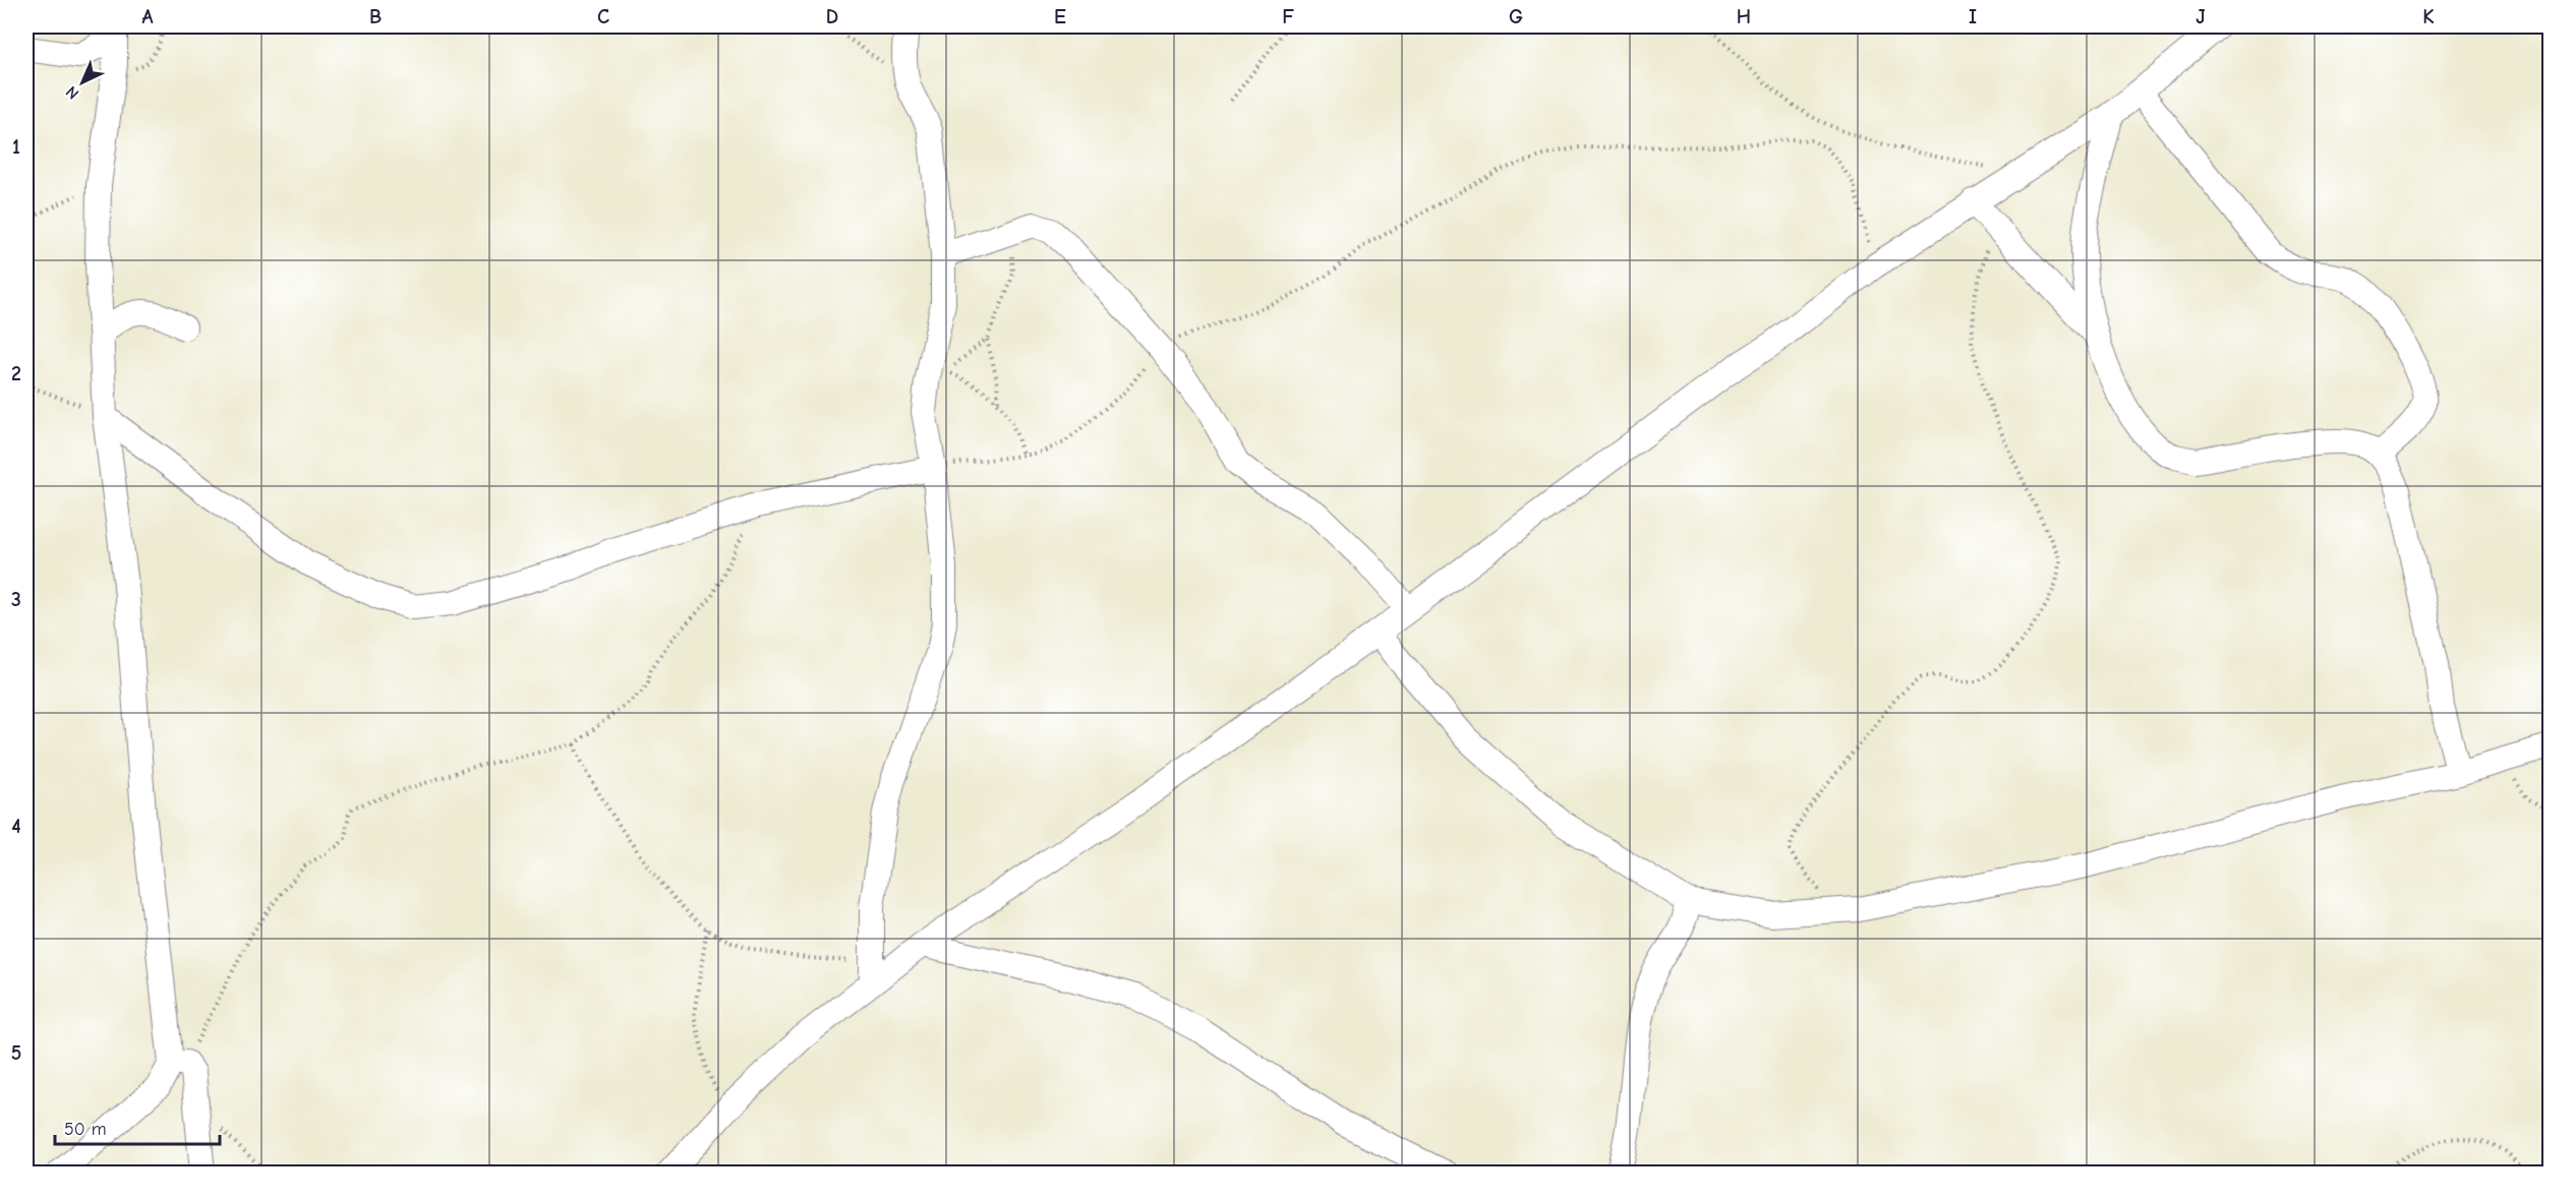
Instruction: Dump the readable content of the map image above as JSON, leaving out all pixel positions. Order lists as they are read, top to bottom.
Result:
{
  "scale_bar": "50 m",
  "north": "bottom left",
  "grid": {
    "columns": [
      "A",
      "B",
      "C",
      "D",
      "E",
      "F",
      "G",
      "H",
      "I",
      "J",
      "K"
    ],
    "rows": [
      "1",
      "2",
      "3",
      "4",
      "5"
    ]
  }
}
